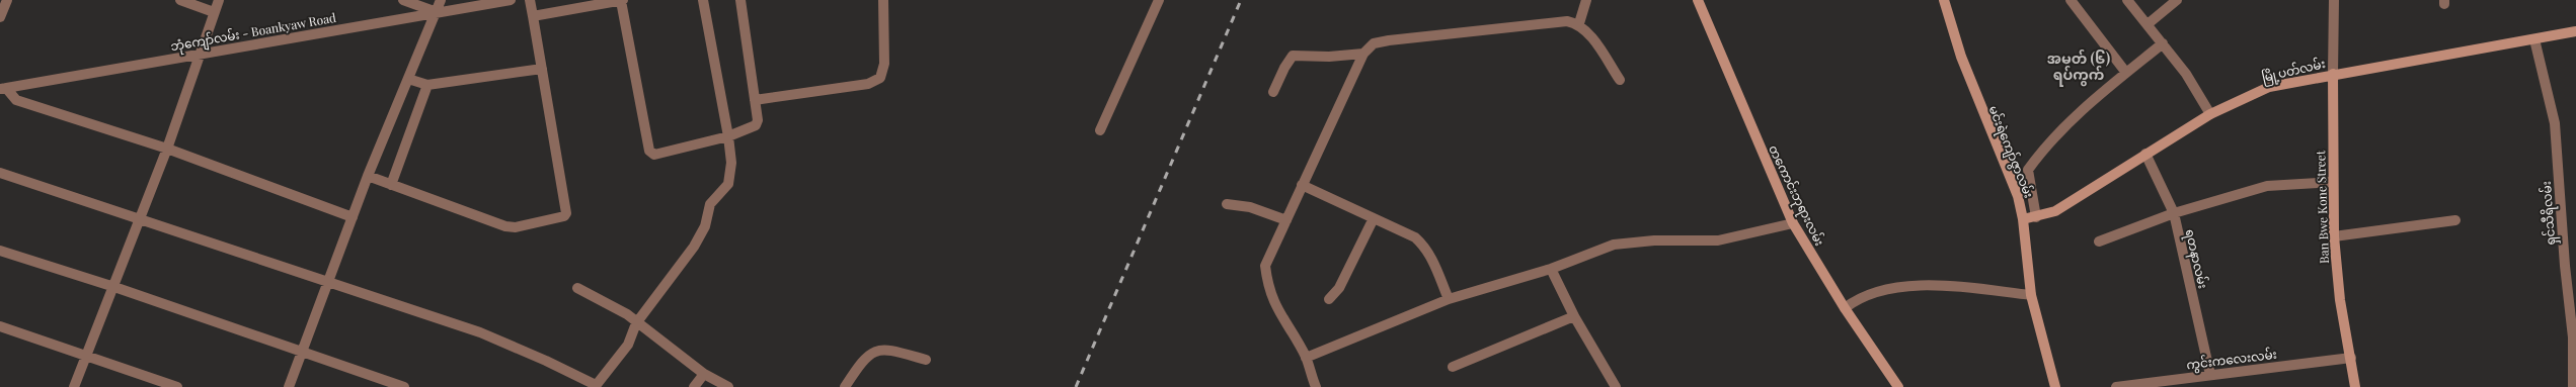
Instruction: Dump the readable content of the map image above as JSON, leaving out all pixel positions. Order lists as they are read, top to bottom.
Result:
{
  "streets": {
    "street": [
      "ဘုံကျော်လမ်း - Boankyaw Road",
      "မြို့ပတ်လမ်း",
      "မင်းရဲကျော်ဇွာလမ်း",
      "တကောင်းဘုရားလမ်း",
      "Ban Bwe Kone Street",
      "ရှင်သီရိလမ်း",
      "ရတနာလမ်း",
      "ကွင်းကလေးလမ်း"
    ]
  },
  "crossings": [
    ["မြို့ပတ်လမ်း", "မင်းရဲကျော်ဇွာလမ်း"],
    ["မြို့ပတ်လမ်း", "Ban Bwe Kone Street"],
    ["မြို့ပတ်လမ်း", "ရှင်သီရိလမ်း"],
    ["မြို့ပတ်လမ်း", "ရတနာလမ်း"],
    ["Ban Bwe Kone Street", "ကွင်းကလေးလမ်း"],
    ["ရတနာလမ်း", "ကွင်းကလေးလမ်း"]
  ],
  "districts": ["အမှတ် (၆) ရပ်ကွက်"]
}
